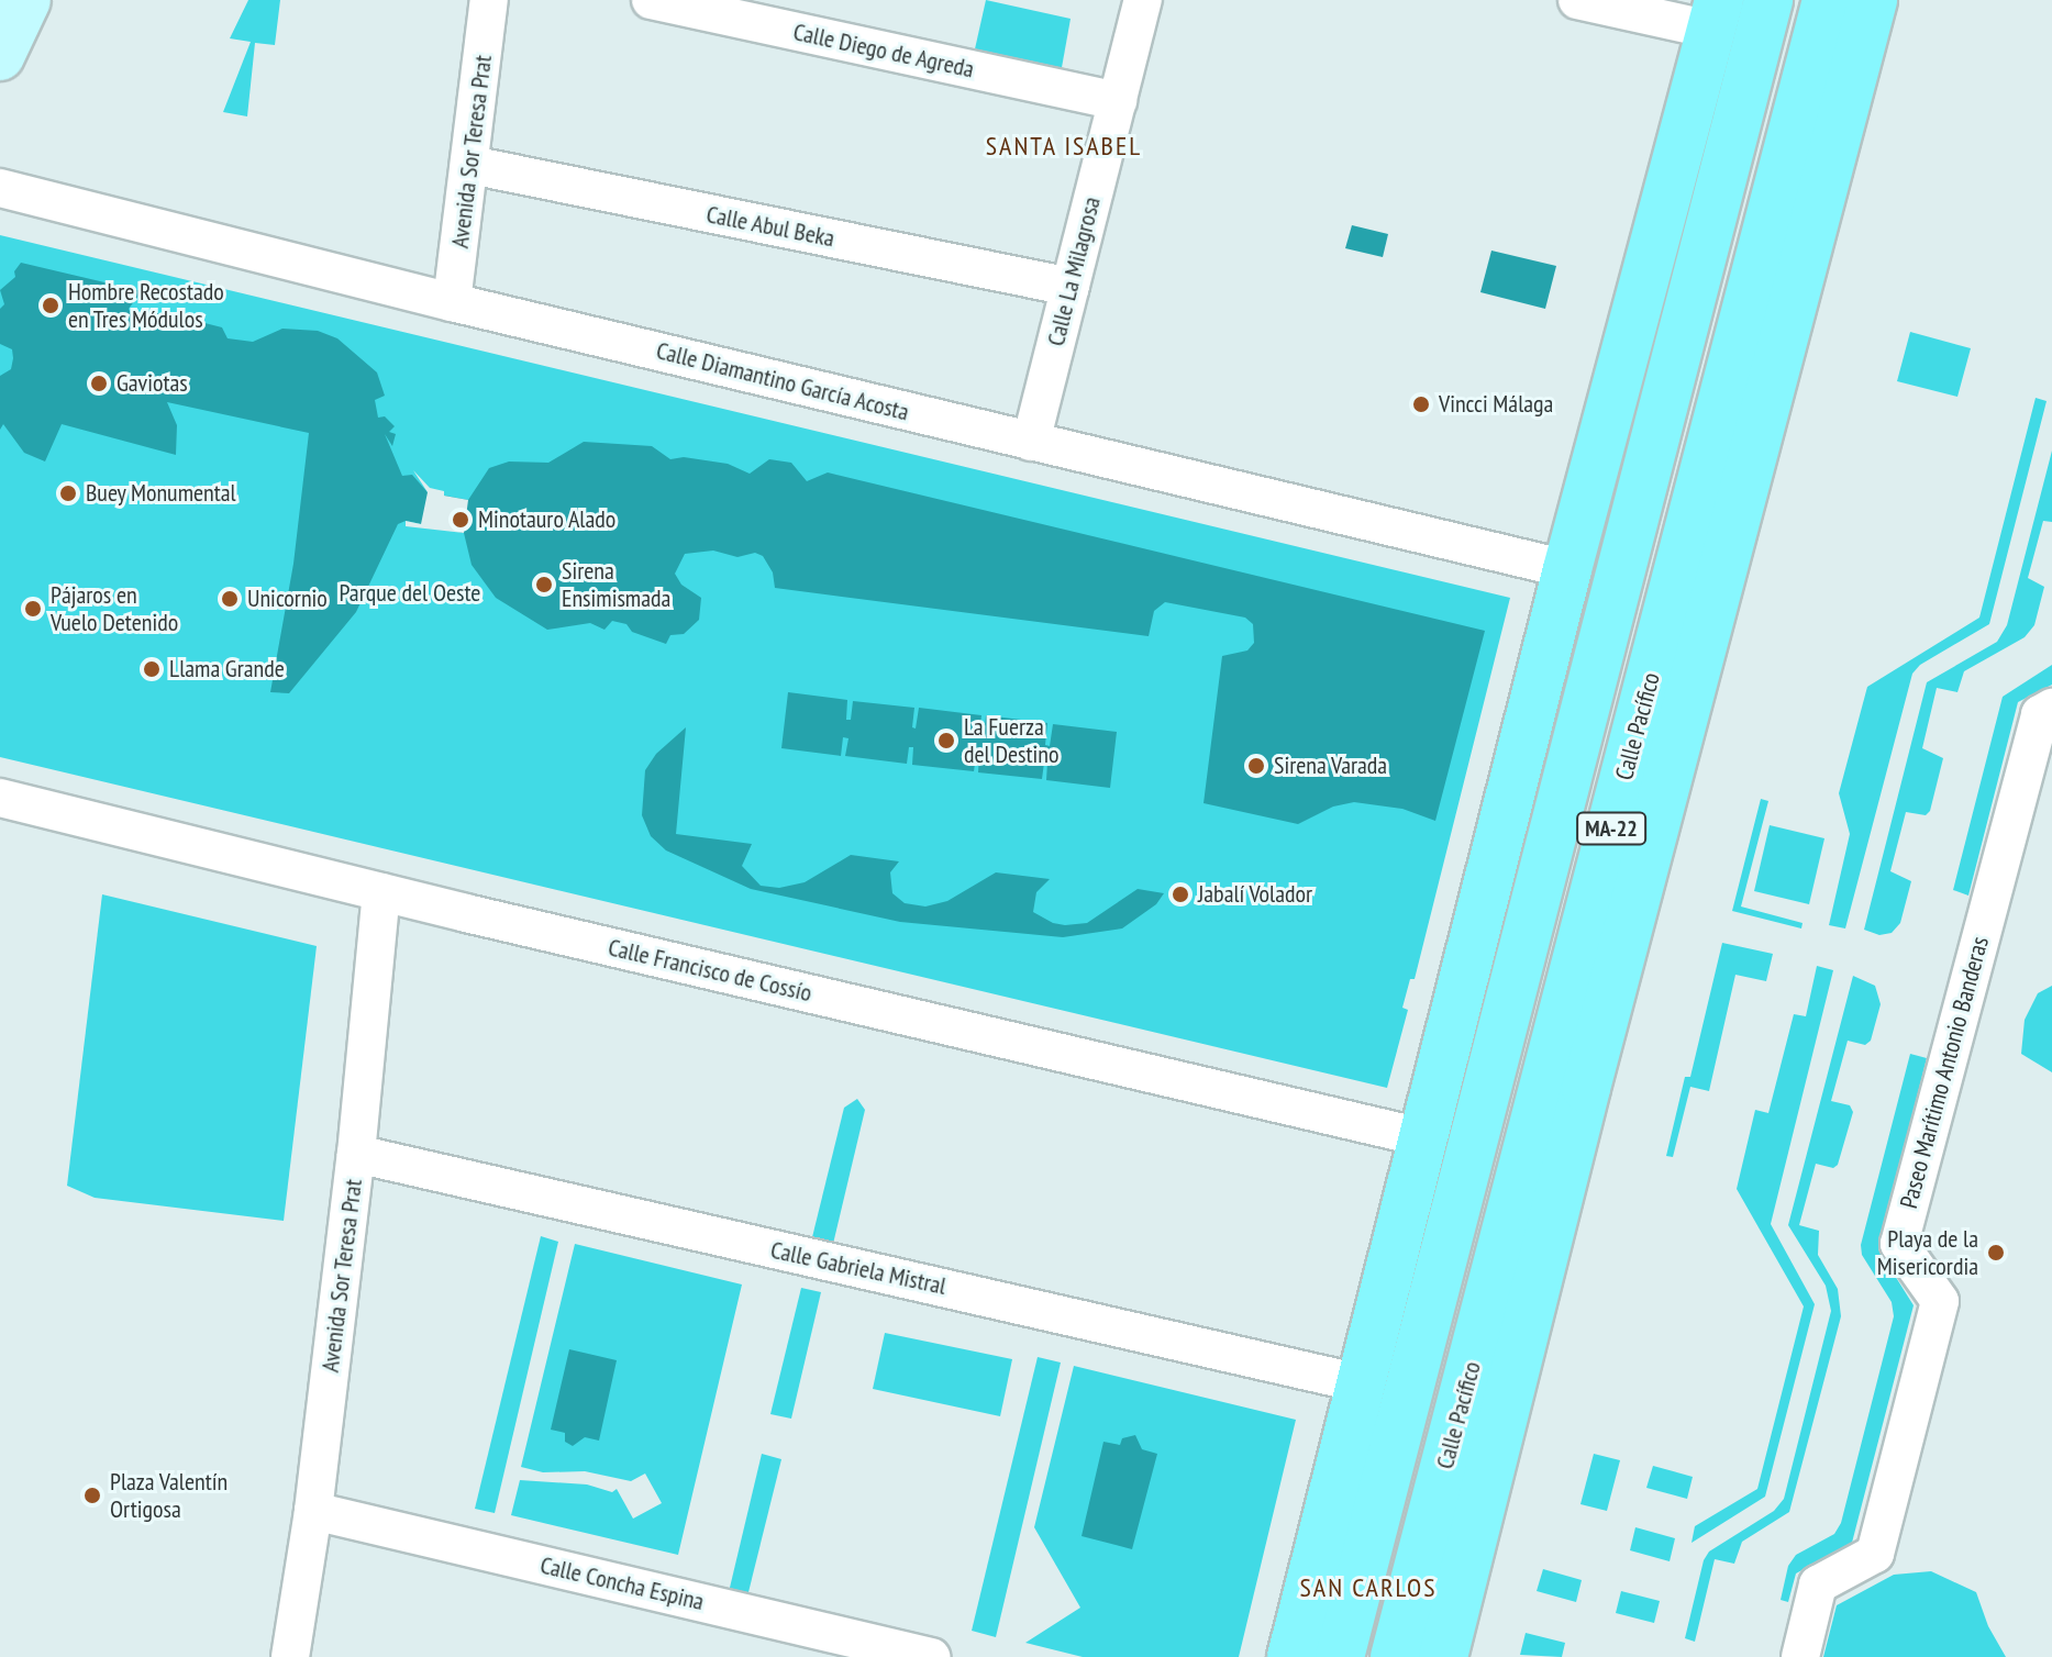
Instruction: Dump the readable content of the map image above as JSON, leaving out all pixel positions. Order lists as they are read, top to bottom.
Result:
{
  "streets": {
    "main road": ["Calle Pacífico", "MA-22"],
    "street": [
      "Calle Diego de Agreda",
      "Avenida Sor Teresa Prat",
      "Calle Abul Beka",
      "Calle La Milagrosa",
      "Calle Diamantino García Acosta",
      "Calle Francisco de Cossío",
      "Paseo Marítimo Antonio Banderas",
      "Calle Gabriela Mistral",
      "Calle Concha Espina"
    ]
  },
  "crossings": [
    ["Calle Diego de Agreda", "Calle La Milagrosa"],
    ["Avenida Sor Teresa Prat", "Calle Abul Beka"],
    ["Avenida Sor Teresa Prat", "Calle Diamantino García Acosta"],
    ["Avenida Sor Teresa Prat", "Calle Francisco de Cossío"],
    ["Avenida Sor Teresa Prat", "Calle Gabriela Mistral"],
    ["Avenida Sor Teresa Prat", "Calle Concha Espina"],
    ["Calle Abul Beka", "Calle La Milagrosa"],
    ["Calle La Milagrosa", "Calle Diamantino García Acosta"]
  ],
  "districts": ["SANTA ISABEL", "SAN CARLOS"],
  "parks": ["Parque del Oeste"],
  "places": [
    "Hombre Recostado en Tres Módulos",
    "Gaviotas",
    "Vincci Málaga",
    "Buey Monumental",
    "Minotauro Alado",
    "Sirena Ensimismada",
    "Unicornio",
    "Pájaros en Vuelo Detenido",
    "Llama Grande",
    "La Fuerza del Destino",
    "Sirena Varada",
    "Jabalí Volador",
    "Playa de la Misericordia",
    "Plaza Valentín Ortigosa"
  ]
}
